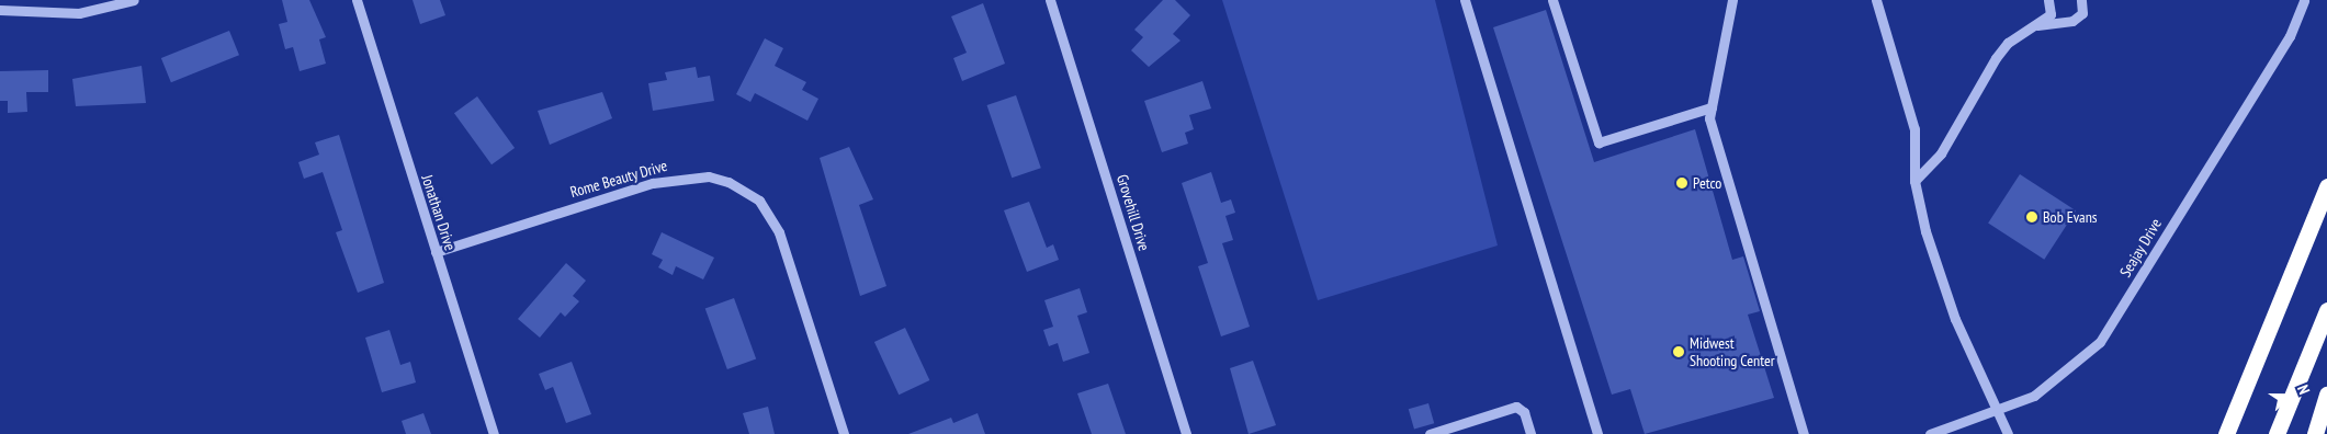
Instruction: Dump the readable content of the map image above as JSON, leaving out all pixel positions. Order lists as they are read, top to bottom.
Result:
{
  "streets": {
    "street": [
      "Rome Beauty Drive",
      "Jonathan Drive",
      "Grovehill Drive",
      "Seajay Drive"
    ]
  },
  "crossings": [
    ["Rome Beauty Drive", "Jonathan Drive"]
  ],
  "places": ["Petco", "Bob Evans", "Midwest Shooting Center"],
  "north": "right"
}
